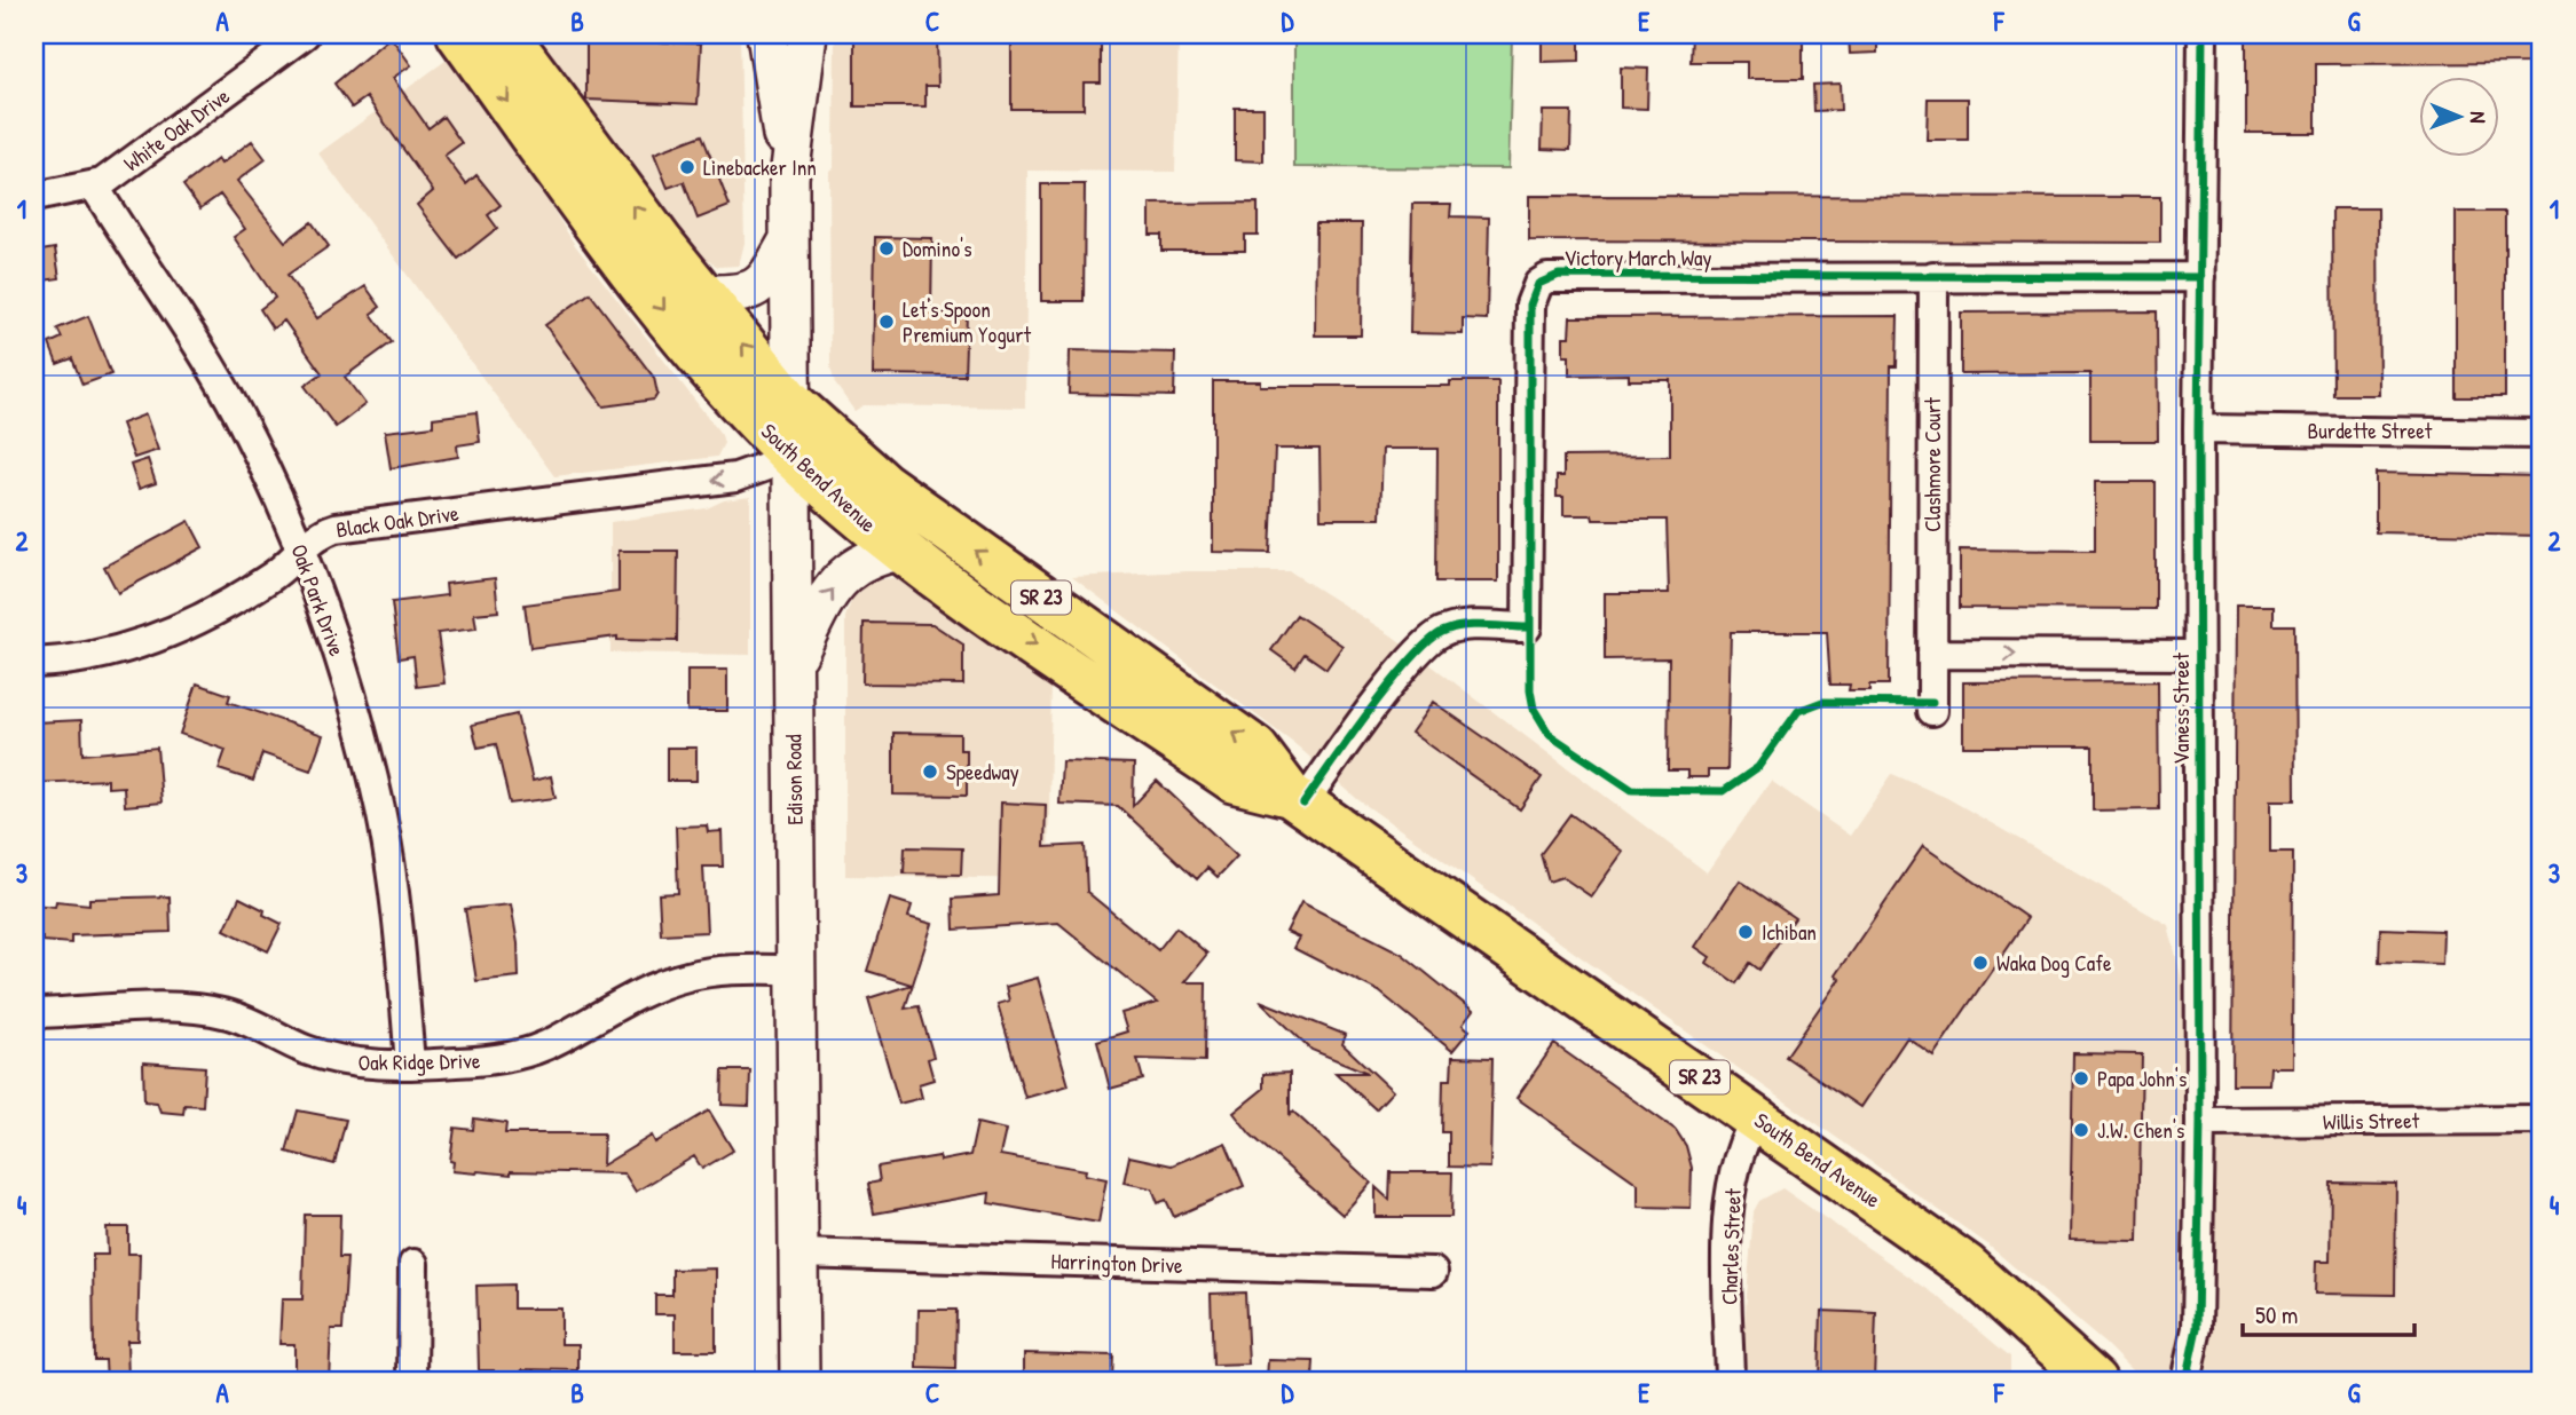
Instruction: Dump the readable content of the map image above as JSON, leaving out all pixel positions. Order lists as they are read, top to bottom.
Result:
{
  "streets": {
    "main road": ["South Bend Avenue", "SR 23", "Edison Road"],
    "street": [
      "White Oak Drive",
      "Victory March Way",
      "Burdette Street",
      "Clashmore Court",
      "Black Oak Drive",
      "Oak Park Drive",
      "Vaness Street",
      "Oak Ridge Drive",
      "Willis Street",
      "Charles Street",
      "Harrington Drive"
    ]
  },
  "crossings": [
    ["White Oak Drive", "Oak Park Drive"],
    ["Victory March Way", "Clashmore Court"],
    ["Victory March Way", "South Bend Avenue"],
    ["Victory March Way", "Vaness Street"],
    ["Burdette Street", "Vaness Street"],
    ["South Bend Avenue", "Black Oak Drive"],
    ["South Bend Avenue", "Edison Road"],
    ["South Bend Avenue", "Charles Street"],
    ["Black Oak Drive", "Oak Park Drive"],
    ["Black Oak Drive", "Edison Road"],
    ["Oak Park Drive", "Oak Ridge Drive"],
    ["Vaness Street", "Willis Street"],
    ["Edison Road", "Oak Ridge Drive"],
    ["Edison Road", "Harrington Drive"]
  ],
  "one_way": ["Black Oak Drive"],
  "places": [
    "Linebacker Inn",
    "Domino's",
    "Let's Spoon Premium Yogurt",
    "Speedway",
    "Ichiban",
    "Waka Dog Cafe",
    "Papa John's",
    "J.W. Chen's"
  ],
  "scale_bar": "50 m",
  "north": "right",
  "grid": {
    "columns": [
      "A",
      "B",
      "C",
      "D",
      "E",
      "F",
      "G"
    ],
    "rows": [
      "1",
      "2",
      "3",
      "4"
    ]
  }
}
